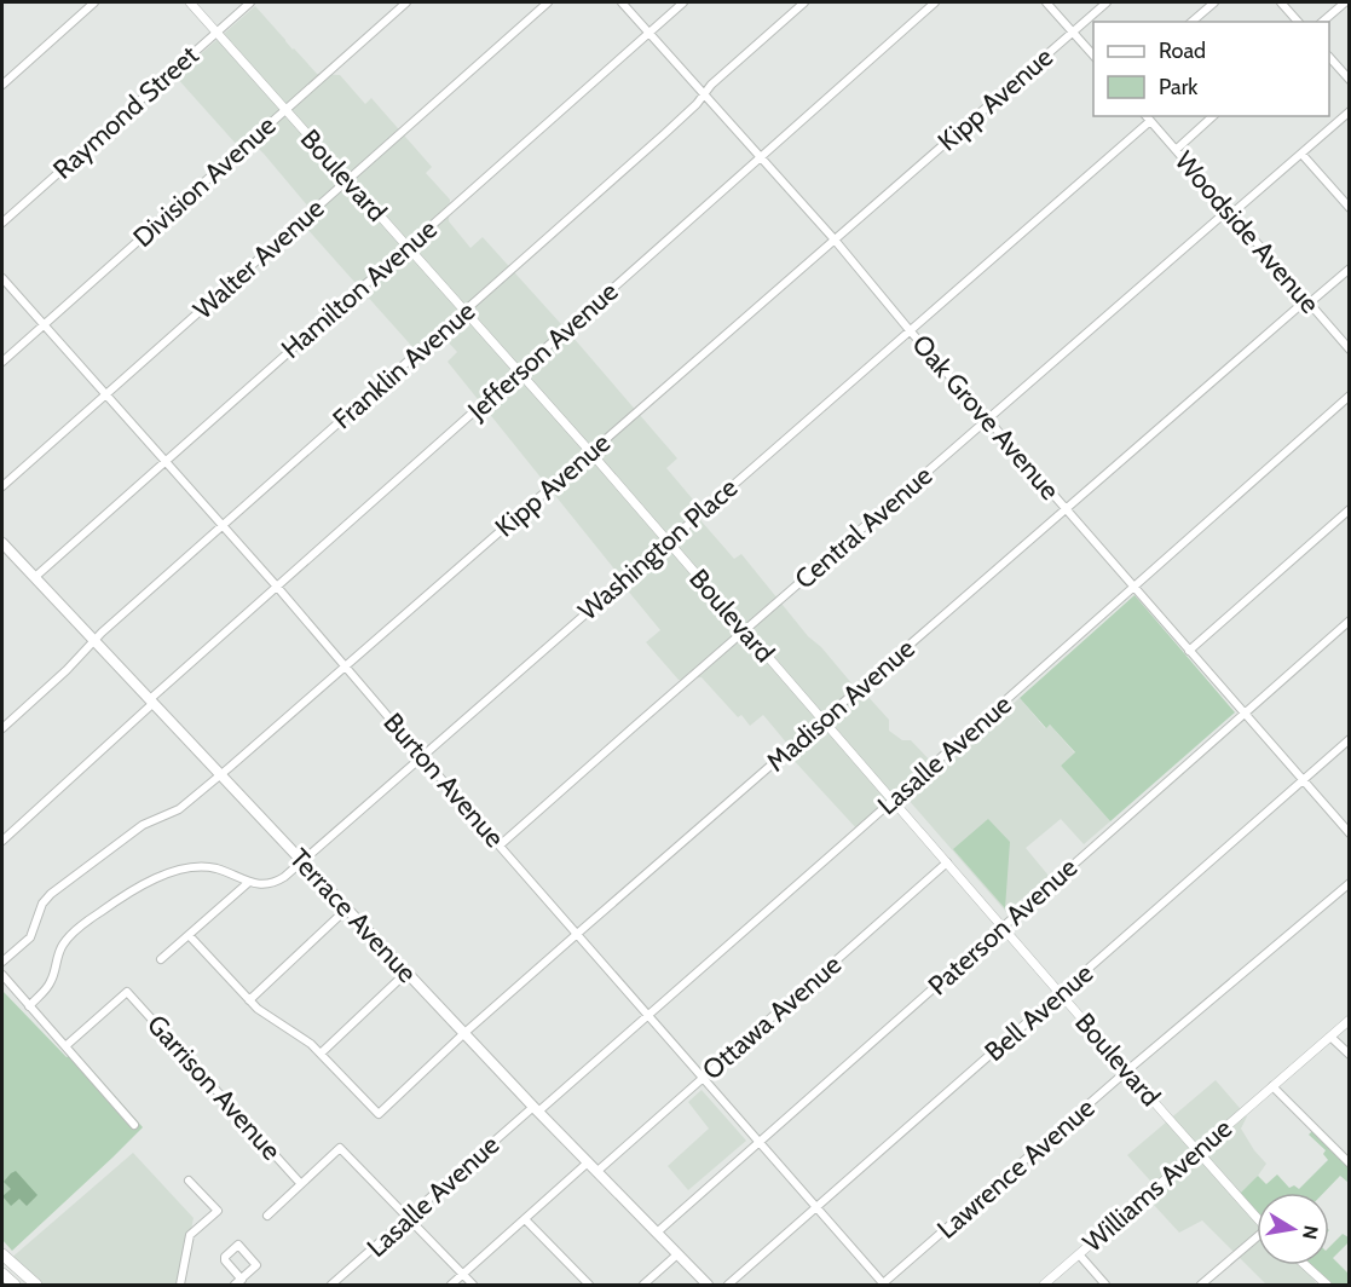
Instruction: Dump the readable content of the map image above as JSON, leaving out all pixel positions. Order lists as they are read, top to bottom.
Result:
{
  "streets": {
    "main road": ["Terrace Avenue"],
    "street": [
      "Kipp Avenue",
      "Raymond Street",
      "Boulevard",
      "Division Avenue",
      "Woodside Avenue",
      "Walter Avenue",
      "Hamilton Avenue",
      "Jefferson Avenue",
      "Franklin Avenue",
      "Oak Grove Avenue",
      "Central Avenue",
      "Washington Place",
      "Madison Avenue",
      "Lasalle Avenue",
      "Burton Avenue",
      "Paterson Avenue",
      "Bell Avenue",
      "Ottawa Avenue",
      "Garrison Avenue",
      "Lawrence Avenue",
      "Williams Avenue"
    ]
  },
  "crossings": [
    ["Kipp Avenue", "Boulevard"],
    ["Kipp Avenue", "Oak Grove Avenue"],
    ["Kipp Avenue", "Burton Avenue"],
    ["Kipp Avenue", "Terrace Avenue"],
    ["Raymond Street", "Boulevard"],
    ["Boulevard", "Division Avenue"],
    ["Boulevard", "Walter Avenue"],
    ["Boulevard", "Hamilton Avenue"],
    ["Boulevard", "Jefferson Avenue"],
    ["Boulevard", "Franklin Avenue"],
    ["Boulevard", "Central Avenue"],
    ["Boulevard", "Washington Place"],
    ["Boulevard", "Madison Avenue"],
    ["Boulevard", "Lasalle Avenue"],
    ["Boulevard", "Paterson Avenue"],
    ["Boulevard", "Bell Avenue"],
    ["Boulevard", "Ottawa Avenue"],
    ["Boulevard", "Lawrence Avenue"],
    ["Boulevard", "Williams Avenue"],
    ["Division Avenue", "Burton Avenue"],
    ["Woodside Avenue", "Central Avenue"],
    ["Woodside Avenue", "Washington Place"],
    ["Woodside Avenue", "Madison Avenue"],
    ["Walter Avenue", "Burton Avenue"],
    ["Hamilton Avenue", "Oak Grove Avenue"],
    ["Hamilton Avenue", "Burton Avenue"],
    ["Hamilton Avenue", "Terrace Avenue"],
    ["Jefferson Avenue", "Oak Grove Avenue"],
    ["Jefferson Avenue", "Burton Avenue"],
    ["Jefferson Avenue", "Terrace Avenue"],
    ["Franklin Avenue", "Oak Grove Avenue"],
    ["Franklin Avenue", "Burton Avenue"],
    ["Franklin Avenue", "Terrace Avenue"],
    ["Oak Grove Avenue", "Central Avenue"],
    ["Oak Grove Avenue", "Washington Place"],
    ["Oak Grove Avenue", "Madison Avenue"],
    ["Oak Grove Avenue", "Lasalle Avenue"],
    ["Oak Grove Avenue", "Paterson Avenue"],
    ["Oak Grove Avenue", "Bell Avenue"],
    ["Central Avenue", "Burton Avenue"],
    ["Washington Place", "Burton Avenue"],
    ["Washington Place", "Terrace Avenue"],
    ["Madison Avenue", "Burton Avenue"],
    ["Madison Avenue", "Terrace Avenue"],
    ["Lasalle Avenue", "Burton Avenue"],
    ["Lasalle Avenue", "Terrace Avenue"],
    ["Burton Avenue", "Paterson Avenue"],
    ["Burton Avenue", "Bell Avenue"],
    ["Burton Avenue", "Ottawa Avenue"],
    ["Burton Avenue", "Lawrence Avenue"],
    ["Terrace Avenue", "Paterson Avenue"],
    ["Terrace Avenue", "Ottawa Avenue"]
  ],
  "legend": ["Road", "Park"],
  "north": "right"
}
